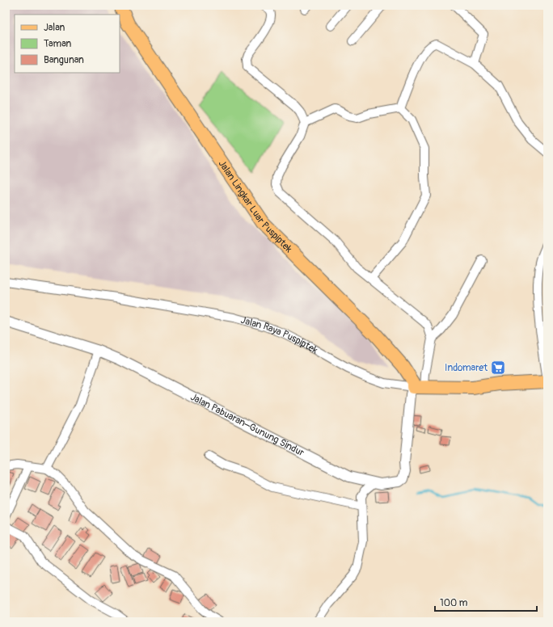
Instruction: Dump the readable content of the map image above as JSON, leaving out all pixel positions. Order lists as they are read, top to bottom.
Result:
{
  "streets": {
    "main road": ["Jalan Lingkar Luar Puspiptek", "Jalan Raya Puspiptek"],
    "street": ["Jalan Pabuaran–Gunung Sindur"]
  },
  "crossings": [
    ["Jalan Lingkar Luar Puspiptek", "Jalan Raya Puspiptek"],
    ["Jalan Lingkar Luar Puspiptek", "Jalan Pabuaran–Gunung Sindur"],
    ["Jalan Raya Puspiptek", "Jalan Pabuaran–Gunung Sindur"]
  ],
  "places": {
    "supermarket": ["Indomaret"]
  },
  "legend": ["Jalan", "Taman", "Bangunan"],
  "scale_bar": "100 m"
}
